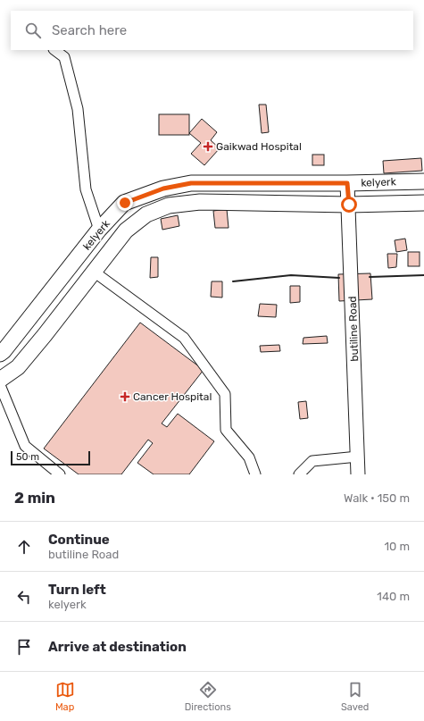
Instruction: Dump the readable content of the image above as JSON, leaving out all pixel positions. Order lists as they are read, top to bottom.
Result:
{
  "streets": {
    "main road": ["kelyerk"],
    "street": ["butiline Road"]
  },
  "crossings": [
    ["kelyerk", "butiline Road"]
  ],
  "places": {
    "health": ["Gaikwad Hospital", "Cancer Hospital"]
  },
  "scale_bar": "50 m",
  "page": {
    "search": "Search here",
    "scale": "50 m",
    "heading": ["2 min", "Walk · 150 m"],
    "list": [
      ["Continue", "butiline Road", "10 m"],
      ["Turn left", "kelyerk", "140 m"],
      "Arrive at destination"
    ],
    "nav": ["Map", "Directions", "Saved"]
  }
}
